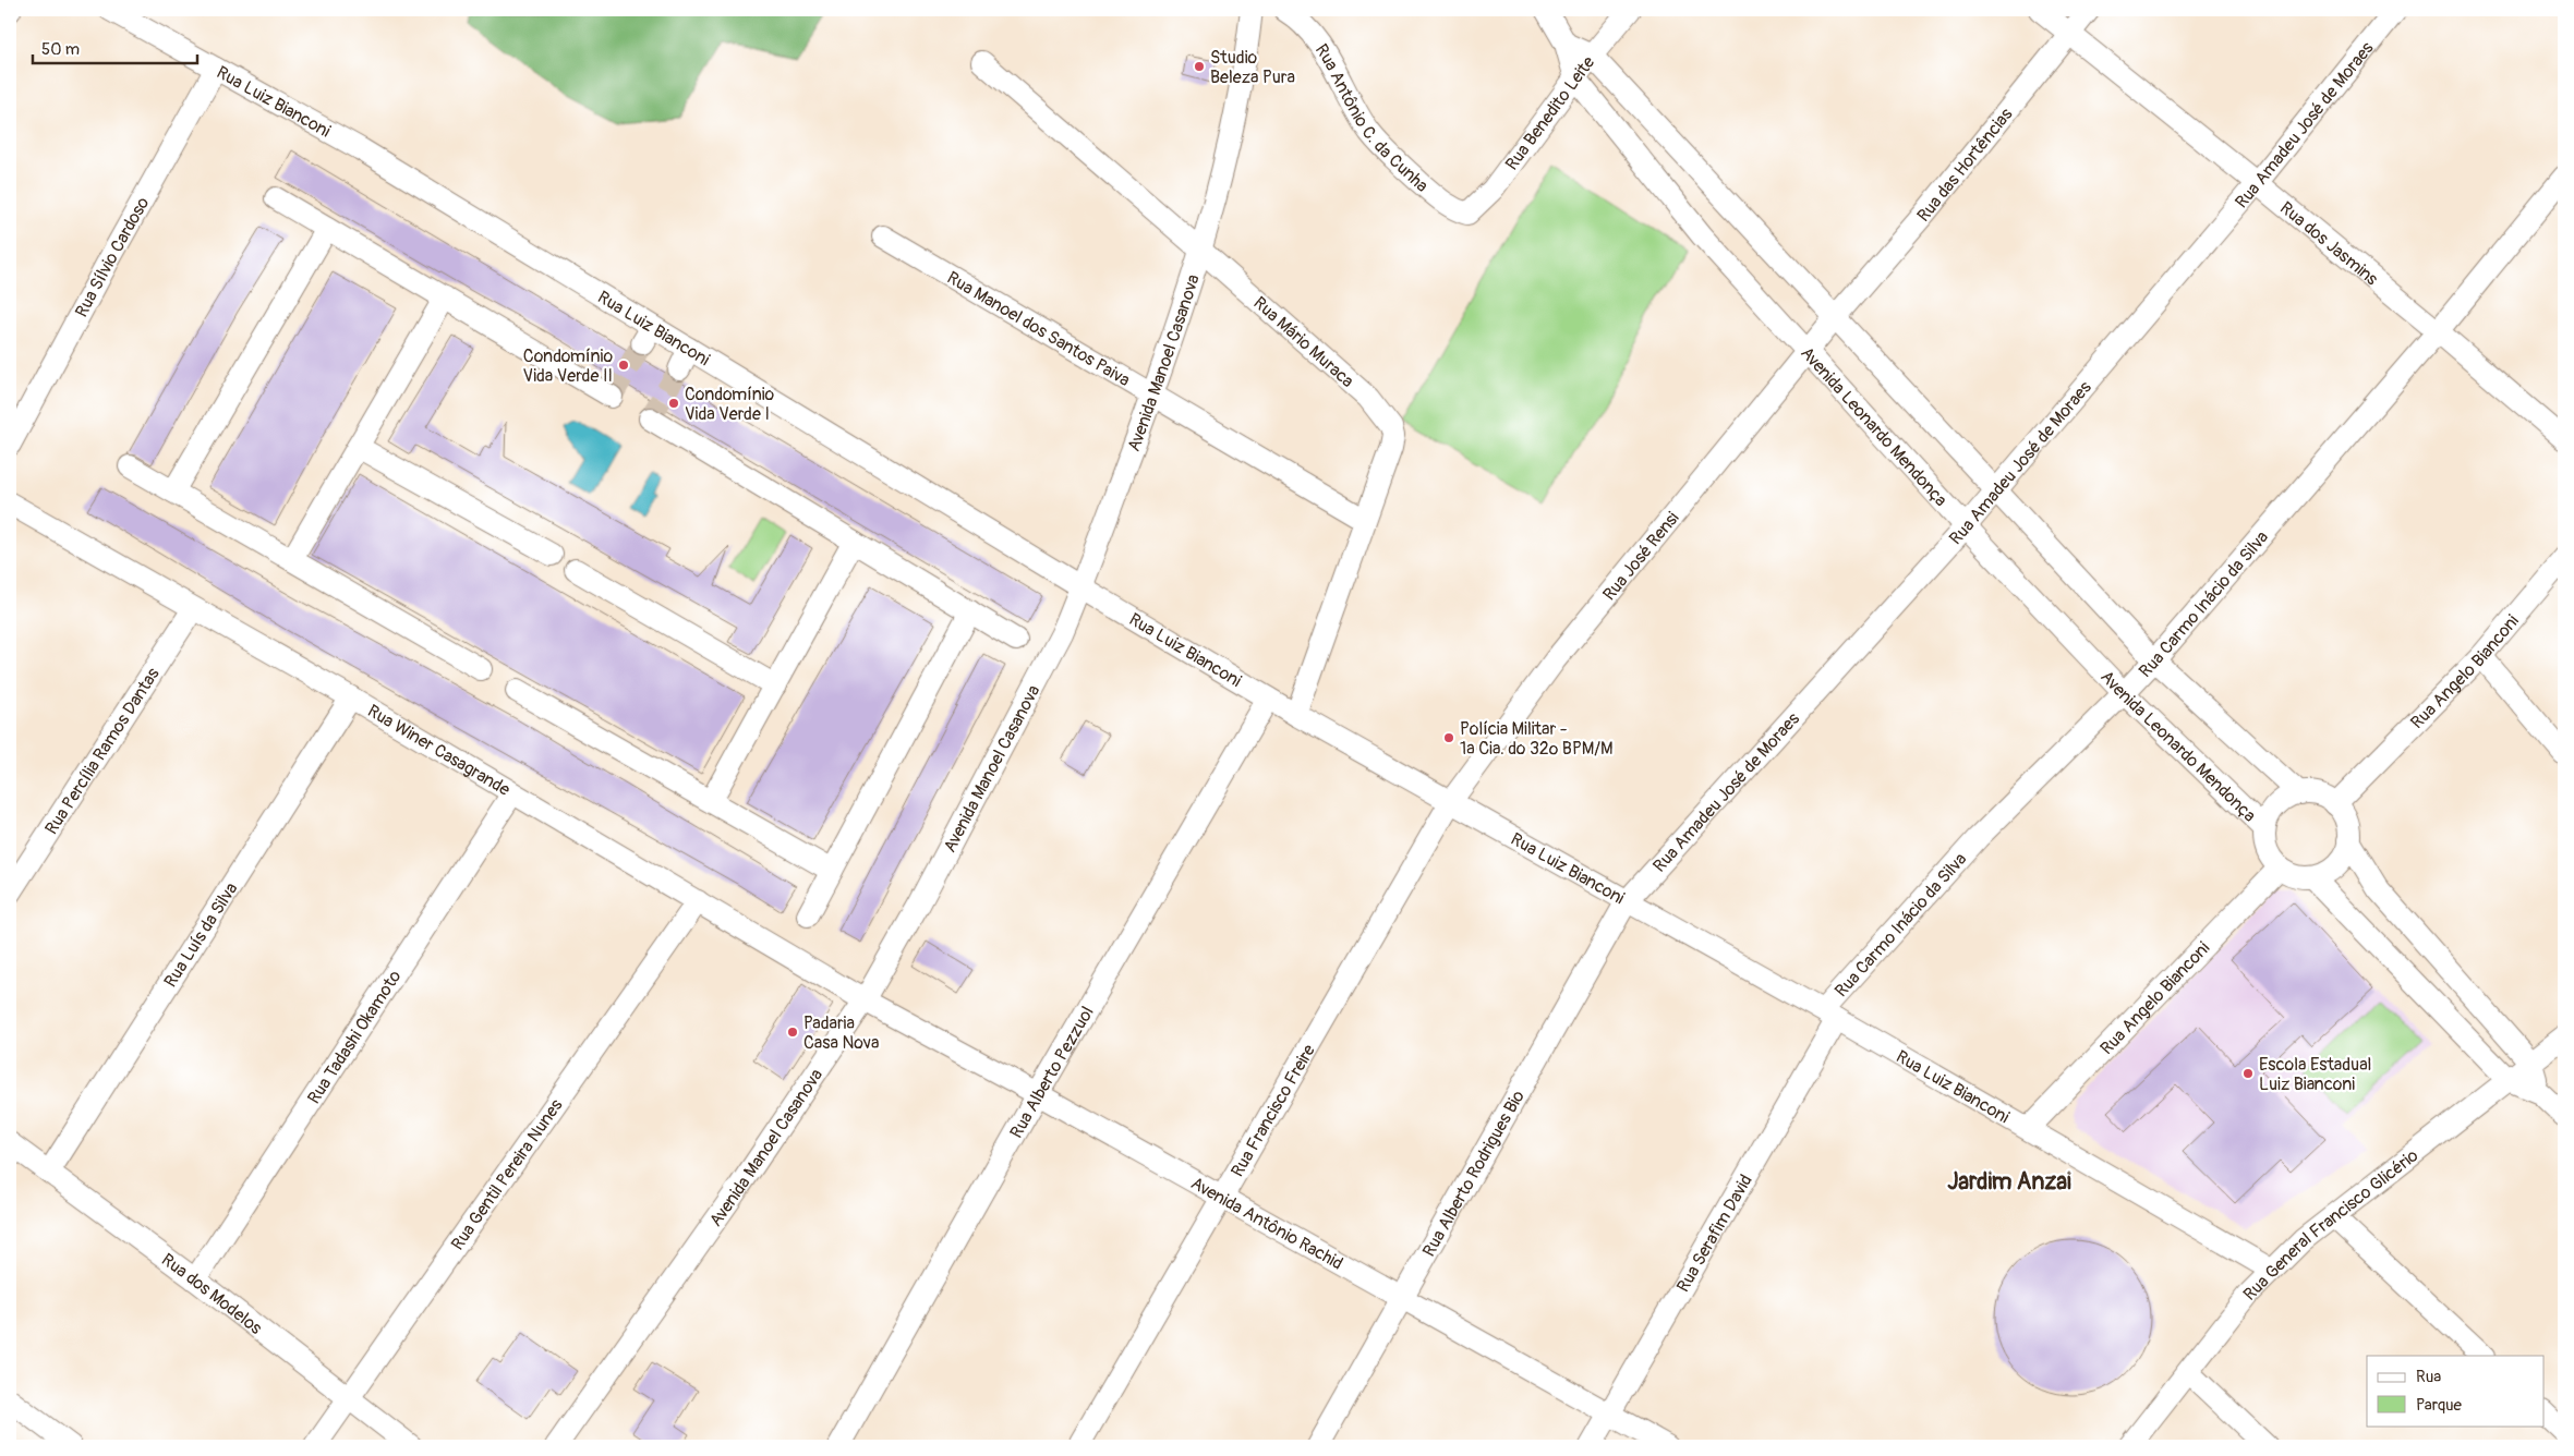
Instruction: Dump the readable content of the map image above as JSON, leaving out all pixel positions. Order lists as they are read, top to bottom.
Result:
{
  "streets": {
    "street": [
      "Rua Luiz Bianconi",
      "Rua Benedito Leite",
      "Rua Antônio C. da Cunha",
      "Rua Amadeu José de Moraes",
      "Rua das Hortências",
      "Rua dos Jasmins",
      "Rua Sílvio Cardoso",
      "Rua Manoel dos Santos Paiva",
      "Rua Mário Muraca",
      "Avenida Manoel Casanova",
      "Avenida Leonardo Mendonça",
      "Rua José Rensi",
      "Rua Carmo Inácio da Silva",
      "Rua Angelo Bianconi",
      "Rua Winer Casagrande",
      "Rua Percília Ramos Dantas",
      "Rua Luís da Silva",
      "Rua Tadashi Okamoto",
      "Rua Alberto Pezzuol",
      "Rua Francisco Freire",
      "Rua Gentil Pereira Nunes",
      "Rua Alberto Rodrigues Bio",
      "Avenida Antônio Rachid",
      "Rua General Francisco Glicério",
      "Rua Serafim David",
      "Rua dos Modelos"
    ]
  },
  "crossings": [
    ["Rua Luiz Bianconi", "Rua Amadeu José de Moraes"],
    ["Rua Luiz Bianconi", "Rua Sílvio Cardoso"],
    ["Rua Luiz Bianconi", "Rua Mário Muraca"],
    ["Rua Luiz Bianconi", "Avenida Manoel Casanova"],
    ["Rua Luiz Bianconi", "Rua José Rensi"],
    ["Rua Luiz Bianconi", "Rua Carmo Inácio da Silva"],
    ["Rua Luiz Bianconi", "Rua Angelo Bianconi"],
    ["Rua Luiz Bianconi", "Rua Alberto Pezzuol"],
    ["Rua Luiz Bianconi", "Rua Francisco Freire"],
    ["Rua Luiz Bianconi", "Rua Alberto Rodrigues Bio"],
    ["Rua Luiz Bianconi", "Rua General Francisco Glicério"],
    ["Rua Luiz Bianconi", "Rua Serafim David"],
    ["Rua Benedito Leite", "Rua Antônio C. da Cunha"],
    ["Rua Benedito Leite", "Avenida Leonardo Mendonça"],
    ["Rua Amadeu José de Moraes", "Rua dos Jasmins"],
    ["Rua Amadeu José de Moraes", "Avenida Leonardo Mendonça"],
    ["Rua Amadeu José de Moraes", "Rua Alberto Rodrigues Bio"],
    ["Rua das Hortências", "Rua dos Jasmins"],
    ["Rua das Hortências", "Rua José Rensi"],
    ["Rua dos Jasmins", "Rua Carmo Inácio da Silva"],
    ["Rua Manoel dos Santos Paiva", "Rua Mário Muraca"],
    ["Rua Manoel dos Santos Paiva", "Avenida Manoel Casanova"],
    ["Rua Mário Muraca", "Avenida Manoel Casanova"],
    ["Avenida Manoel Casanova", "Rua Winer Casagrande"],
    ["Avenida Manoel Casanova", "Avenida Antônio Rachid"],
    ["Avenida Leonardo Mendonça", "Rua José Rensi"],
    ["Avenida Leonardo Mendonça", "Rua Carmo Inácio da Silva"],
    ["Avenida Leonardo Mendonça", "Rua Angelo Bianconi"],
    ["Rua José Rensi", "Rua Francisco Freire"],
    ["Rua Carmo Inácio da Silva", "Rua Serafim David"],
    ["Rua Winer Casagrande", "Rua Percília Ramos Dantas"],
    ["Rua Winer Casagrande", "Rua Luís da Silva"],
    ["Rua Winer Casagrande", "Rua Tadashi Okamoto"],
    ["Rua Winer Casagrande", "Rua Gentil Pereira Nunes"],
    ["Rua Winer Casagrande", "Avenida Antônio Rachid"],
    ["Rua Luís da Silva", "Rua dos Modelos"],
    ["Rua Tadashi Okamoto", "Rua dos Modelos"],
    ["Rua Alberto Pezzuol", "Avenida Antônio Rachid"],
    ["Rua Francisco Freire", "Avenida Antônio Rachid"],
    ["Rua Gentil Pereira Nunes", "Rua dos Modelos"],
    ["Rua Alberto Rodrigues Bio", "Avenida Antônio Rachid"],
    ["Avenida Antônio Rachid", "Rua Serafim David"]
  ],
  "districts": ["Jardim Anzai"],
  "places": [
    "Studio Beleza Pura",
    "Condomínio Vida Verde II",
    "Condomínio Vida Verde I",
    "Polícia Militar - 1ª Cia. do 32º BPM/M",
    "Padaria Casa Nova",
    "Escola Estadual Luiz Bianconi"
  ],
  "legend": ["Rua", "Parque"],
  "scale_bar": "50 m"
}
